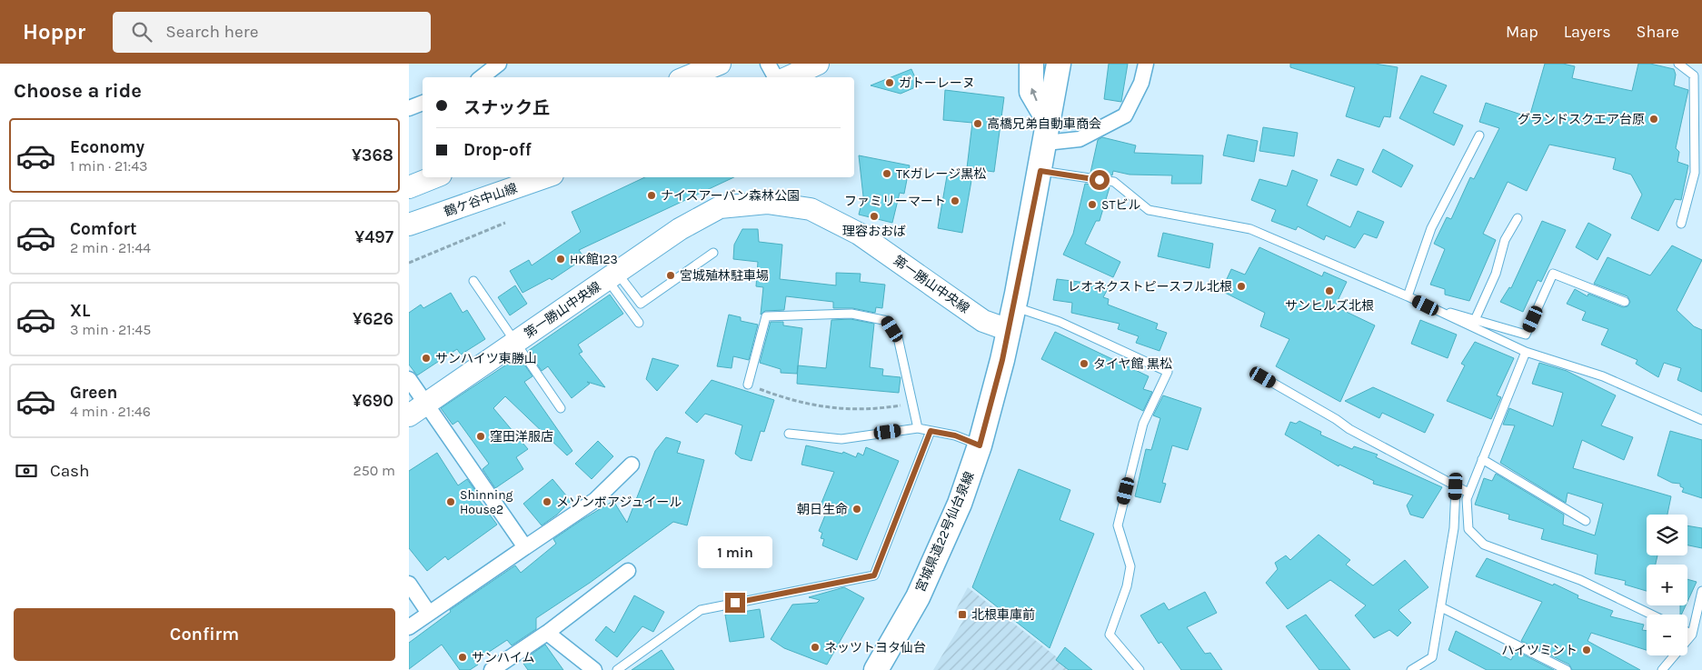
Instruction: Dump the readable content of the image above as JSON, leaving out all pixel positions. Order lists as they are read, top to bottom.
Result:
{
  "streets": {
    "main road": ["宮城県道22号仙台泉線"],
    "street": ["鶴ケ谷中山線", "第一勝山中央線"]
  },
  "crossings": [
    ["第一勝山中央線", "宮城県道22号仙台泉線"]
  ],
  "places": {
    "other": [
      "ガトーレーヌ",
      "グランドスクエア台原",
      "高橋兄弟自動車商会",
      "TKガレージ黒松",
      "ナイスアーバン森林公園",
      "ファミリーマート",
      "STビル",
      "理容おおば",
      "HK館123",
      "宮城殖林駐車場",
      "レオネクストピースフル北根",
      "サンヒルズ北根",
      "サンハイツ東勝山",
      "タイヤ館 黒松",
      "窪田洋服店",
      "Shinning House2",
      "メゾンボアジュイール",
      "朝日生命",
      "ネッツトヨタ仙台",
      "ハイツミント",
      "サンハイム"
    ],
    "transit": ["北根車庫前"]
  },
  "page": {
    "header": "Hoppr",
    "search": "Search here",
    "nav": ["Map", "Layers", "Share"],
    "heading": "Choose a ride",
    "banner": ["スナック丘", "Drop-off"],
    "list": [
      {
        "name": "Economy",
        "note": "1 min · 21:43",
        "value": "¥368"
      },
      {
        "name": "Comfort",
        "note": "2 min · 21:44",
        "value": "¥497"
      },
      {
        "name": "XL",
        "note": "3 min · 21:45",
        "value": "¥626"
      },
      {
        "name": "Green",
        "note": "4 min · 21:46",
        "value": "¥690"
      }
    ],
    "pay": ["Cash", "250 m"],
    "map_buttons": ["+", "−"],
    "bubble": "1 min",
    "buttons": "Confirm"
  }
}
